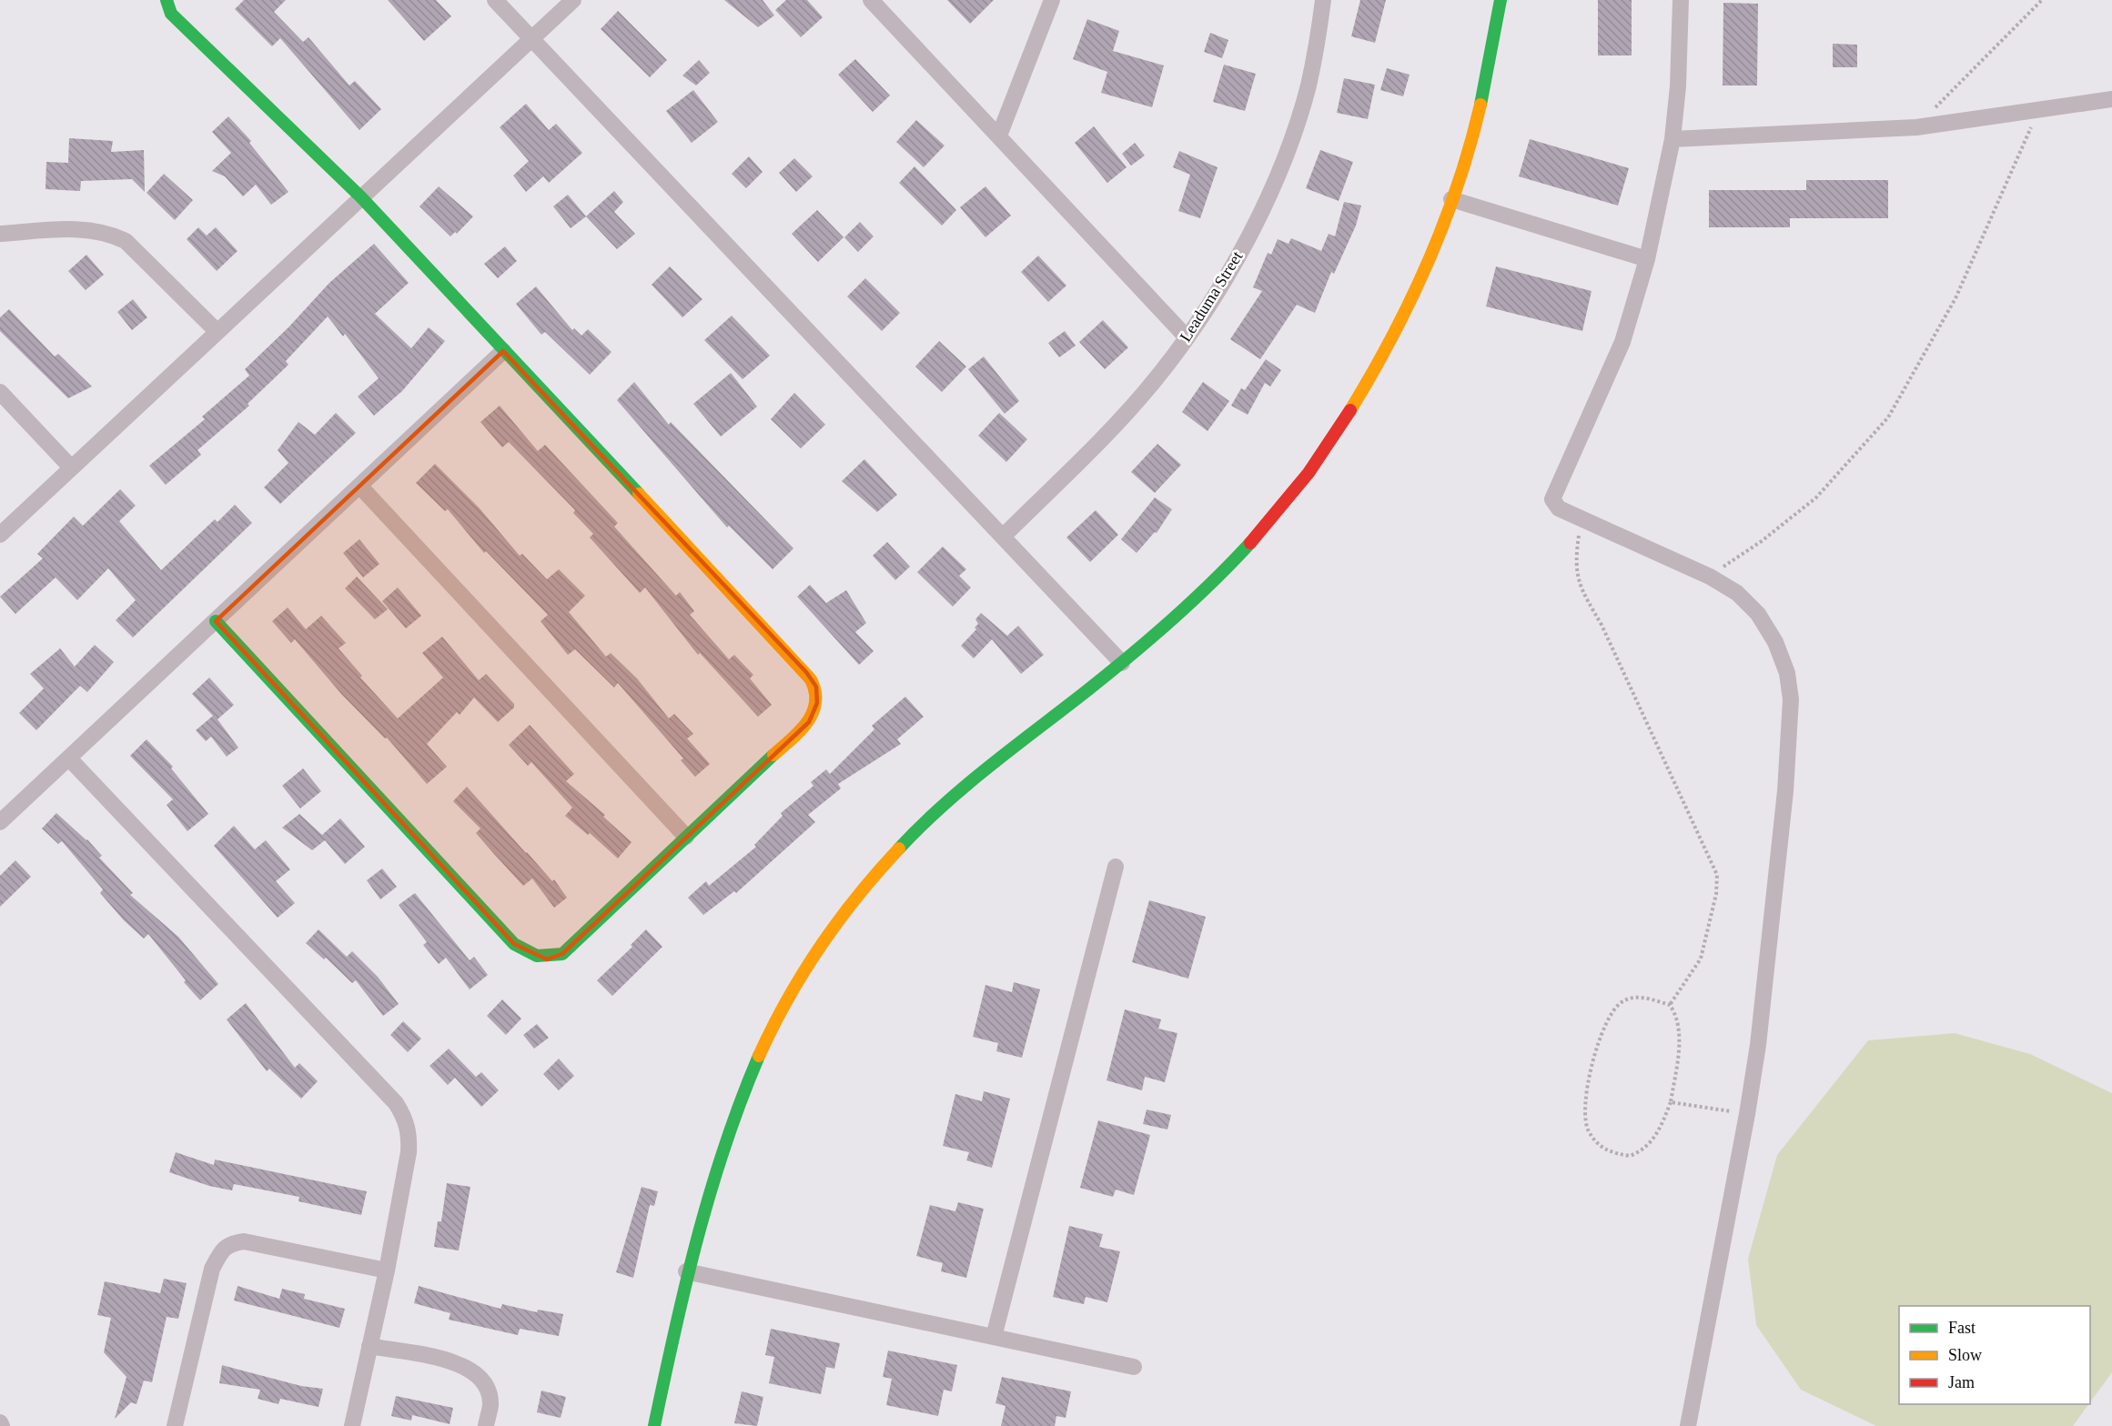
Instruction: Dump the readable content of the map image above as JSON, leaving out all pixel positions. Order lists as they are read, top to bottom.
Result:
{
  "streets": {
    "street": ["Leaduma Street"]
  },
  "legend": ["Fast", "Slow", "Jam"]
}
